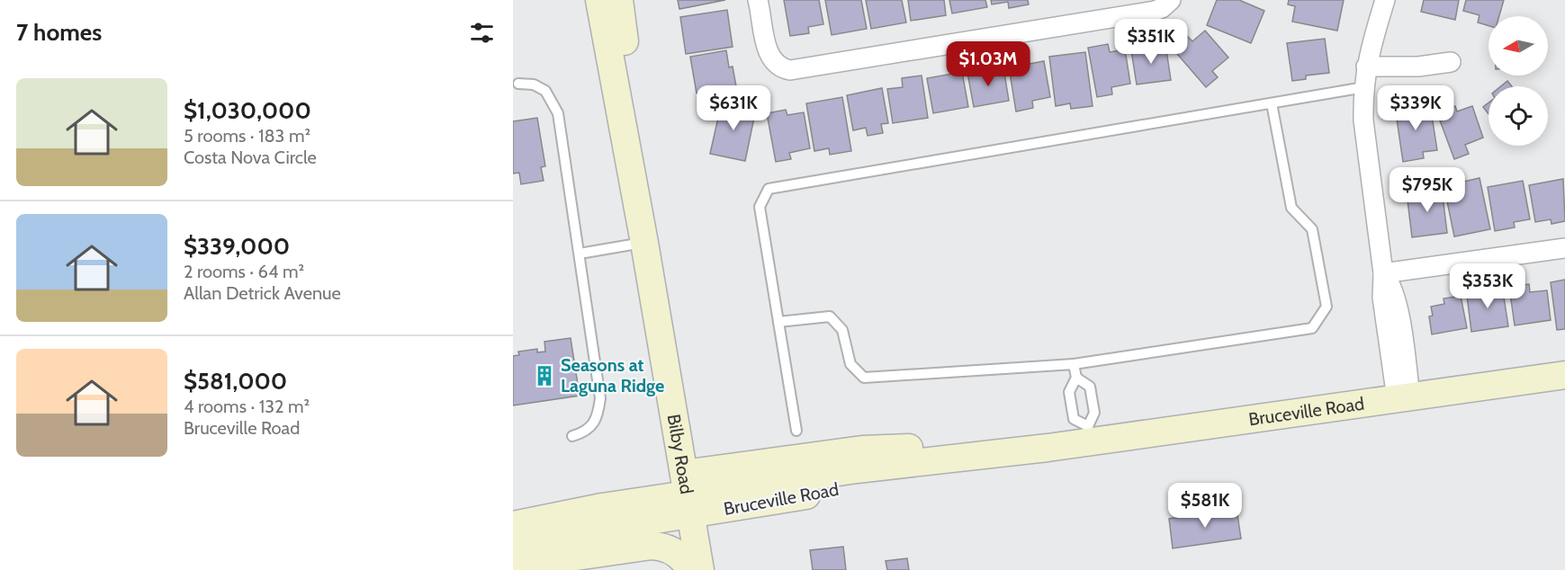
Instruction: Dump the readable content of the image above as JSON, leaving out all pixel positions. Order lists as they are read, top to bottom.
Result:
{
  "streets": {
    "main road": ["Bruceville Road", "Bilby Road"]
  },
  "crossings": [
    ["Bruceville Road", "Bilby Road"]
  ],
  "places": {
    "building": ["Seasons at Laguna Ridge"]
  },
  "north": "left",
  "page": {
    "heading": "7 homes",
    "price": [
      "$351K",
      "$1.03M",
      "$631K",
      "$339K",
      "$795K",
      "$353K",
      "$581K"
    ],
    "list": [
      {
        "name": "$1,030,000",
        "note": "5 rooms · 183 m² · Costa Nova Circle"
      },
      {
        "name": "$339,000",
        "note": "2 rooms · 64 m² · Allan Detrick Avenue"
      },
      {
        "name": "$581,000",
        "note": "4 rooms · 132 m² · Bruceville Road"
      }
    ]
  }
}
